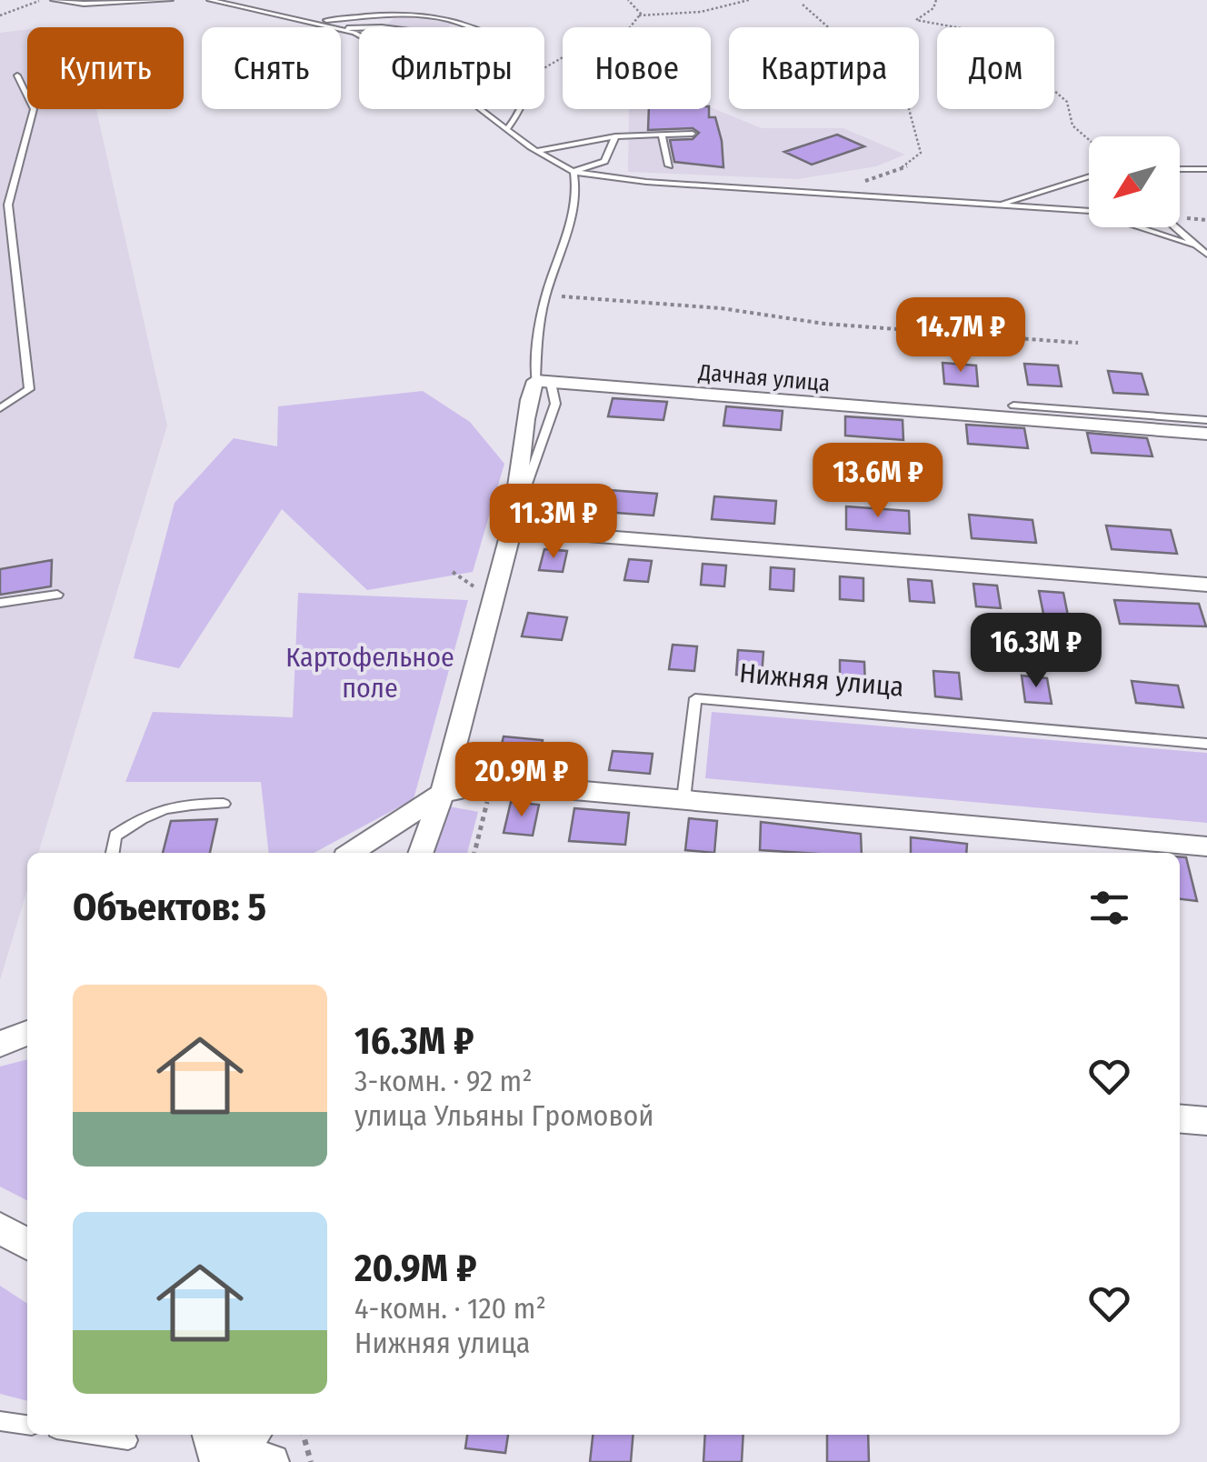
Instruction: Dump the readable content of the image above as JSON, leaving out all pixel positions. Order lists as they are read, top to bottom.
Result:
{
  "streets": {
    "street": ["Дачная улица"],
    "lane": ["Нижняя улица"]
  },
  "parks": ["Картофельное поле"],
  "north": "bottom left",
  "page": {
    "chip": [
      "Купить",
      "Снять",
      "Фильтры",
      "Новое",
      "Квартира",
      "Дом"
    ],
    "price": [
      "14.7M ₽",
      "13.6M ₽",
      "11.3M ₽",
      "16.3M ₽",
      "20.9M ₽"
    ],
    "heading": "Объектов: 5",
    "list": [
      {
        "name": "16.3M ₽",
        "note": "3-комн. · 92 m² · улица Ульяны Громовой"
      },
      {
        "name": "20.9M ₽",
        "note": "4-комн. · 120 m² · Нижняя улица"
      }
    ]
  }
}
